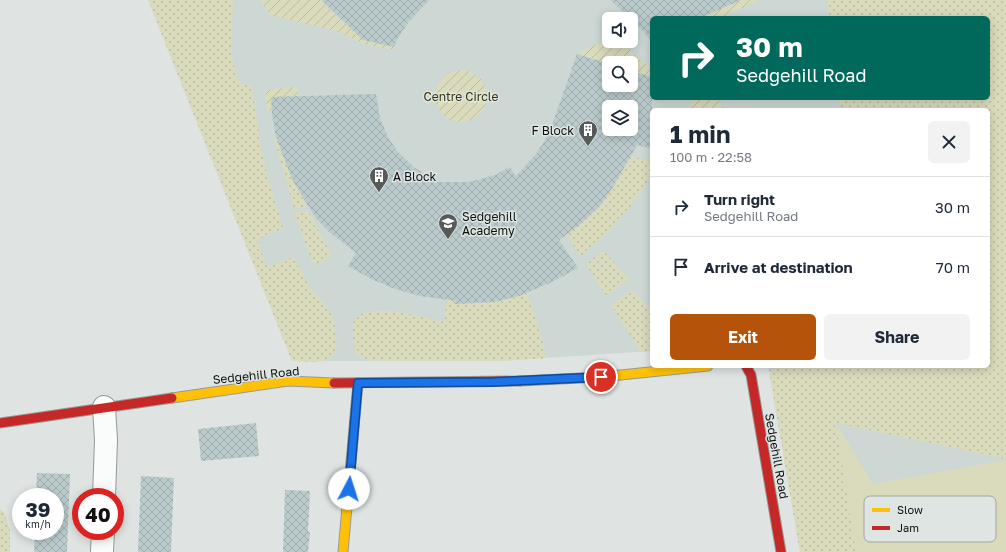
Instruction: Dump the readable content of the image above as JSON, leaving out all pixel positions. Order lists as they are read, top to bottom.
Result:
{
  "streets": {
    "street": ["Sedgehill Road"]
  },
  "parks": ["Centre Circle"],
  "places": {
    "building": ["F Block", "A Block"],
    "school or university": ["Sedgehill Academy"]
  },
  "legend": ["Slow", "Jam"],
  "page": {
    "turn": ["30 m", "Sedgehill Road"],
    "heading": ["1 min", "100 m · 22:58"],
    "list": [
      {
        "name": "Turn right",
        "note": "Sedgehill Road",
        "value": "30 m"
      },
      {
        "name": "Arrive at destination",
        "value": "70 m"
      }
    ],
    "buttons": ["Exit", "Share"],
    "speed": "39 km/h",
    "limit": "40"
  }
}
